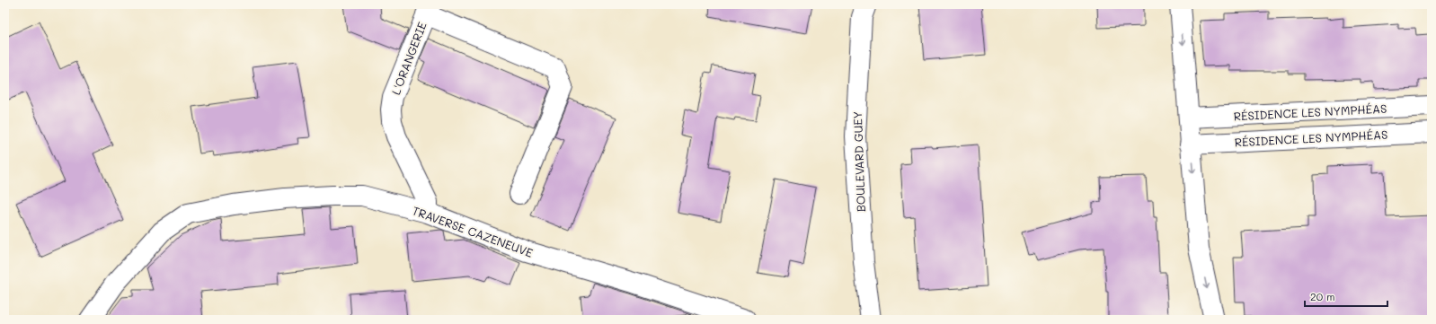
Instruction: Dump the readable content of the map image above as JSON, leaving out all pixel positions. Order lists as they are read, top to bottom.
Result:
{
  "streets": {
    "street": [
      "L'ORANGERIE",
      "RÉSIDENCE LES NYMPHÉAS",
      "BOULEVARD GUEY",
      "TRAVERSE CAZENEUVE"
    ]
  },
  "crossings": [
    ["L'ORANGERIE", "TRAVERSE CAZENEUVE"]
  ],
  "scale_bar": "20 m"
}
